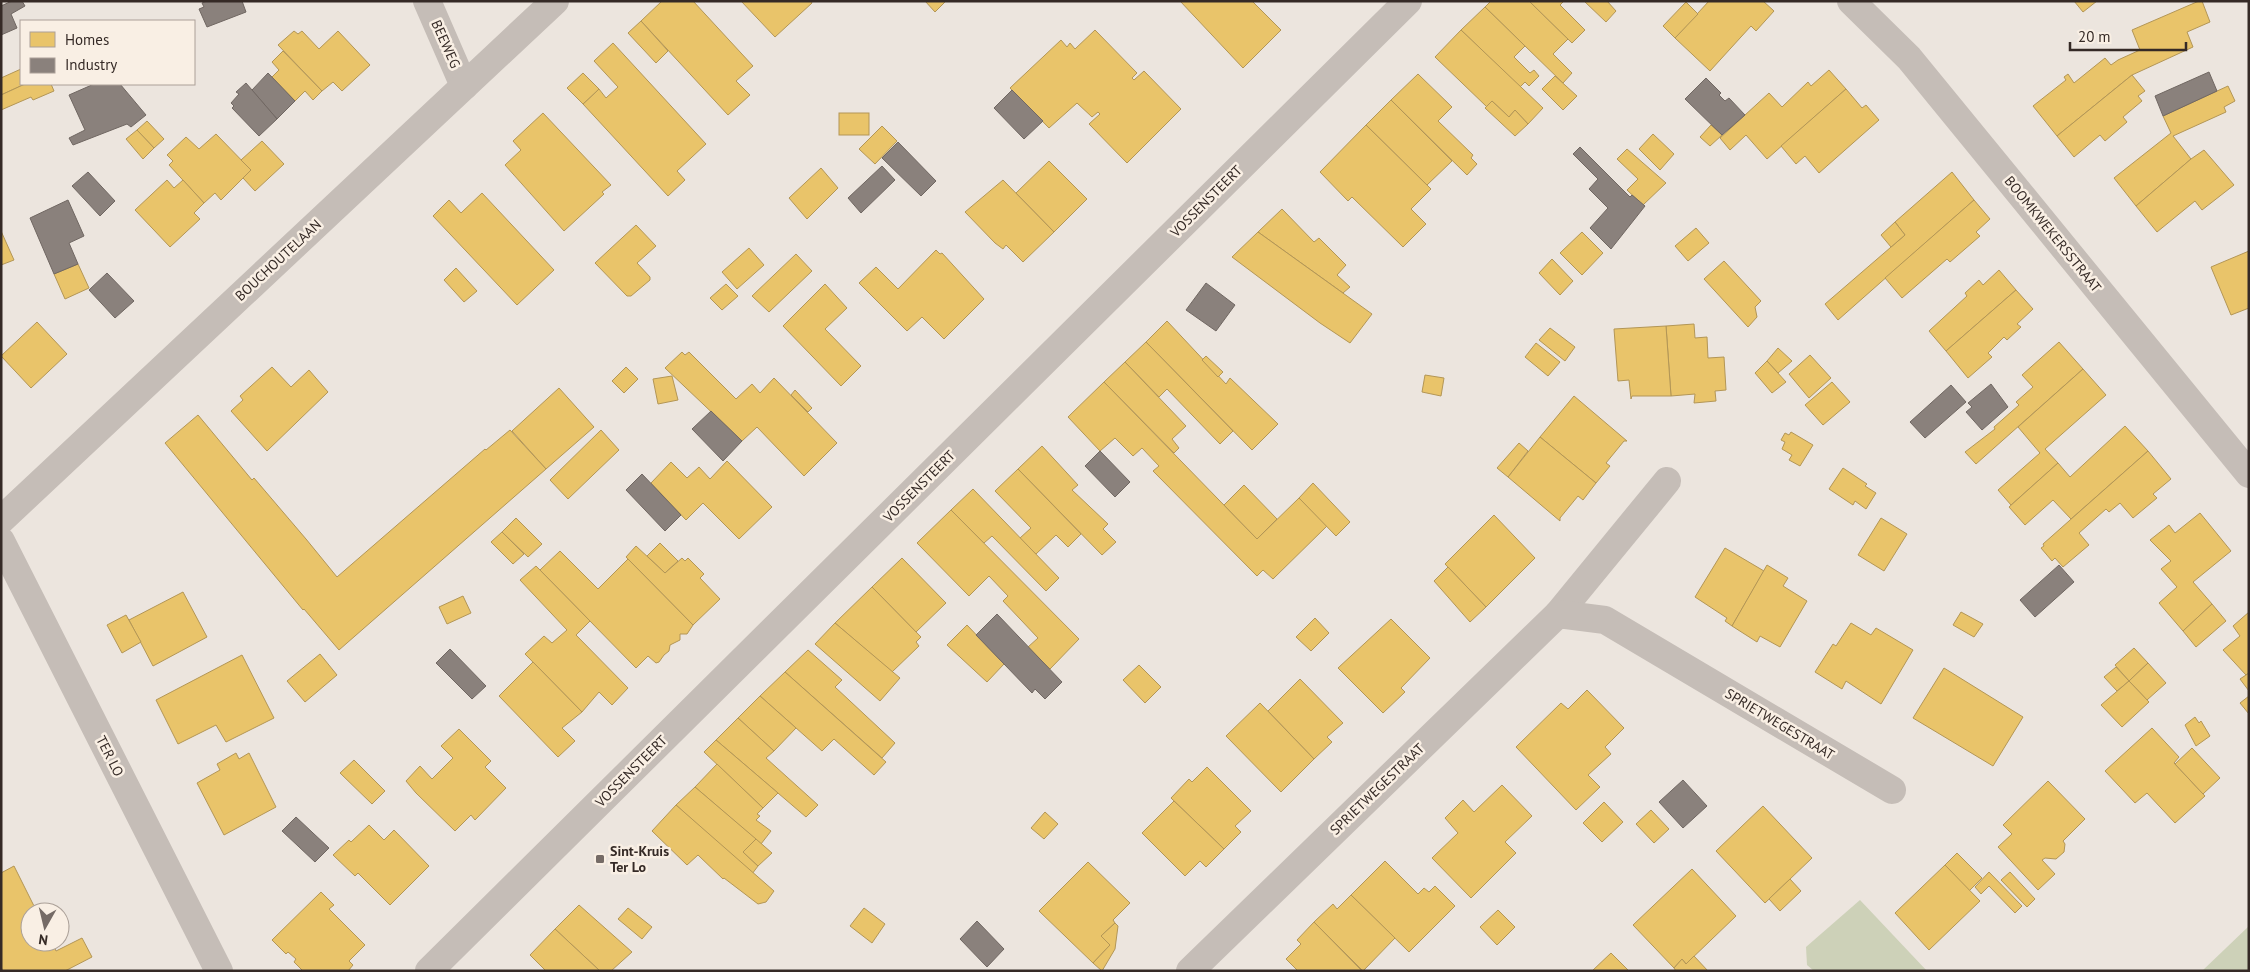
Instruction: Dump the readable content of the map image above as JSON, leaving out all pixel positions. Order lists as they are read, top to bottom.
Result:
{
  "streets": {
    "street": [
      "BEEWEG",
      "VOSSENSTEERT",
      "BOOMKWEKERSSTRAAT",
      "BOUCHOUTELAAN",
      "SPRIETWEGESTRAAT",
      "TER LO"
    ]
  },
  "crossings": [
    ["BEEWEG", "BOUCHOUTELAAN"]
  ],
  "places": {
    "transit": ["Sint-Kruis Ter Lo"]
  },
  "legend": ["Homes", "Industry"],
  "scale_bar": "20 m",
  "north": "bottom"
}
